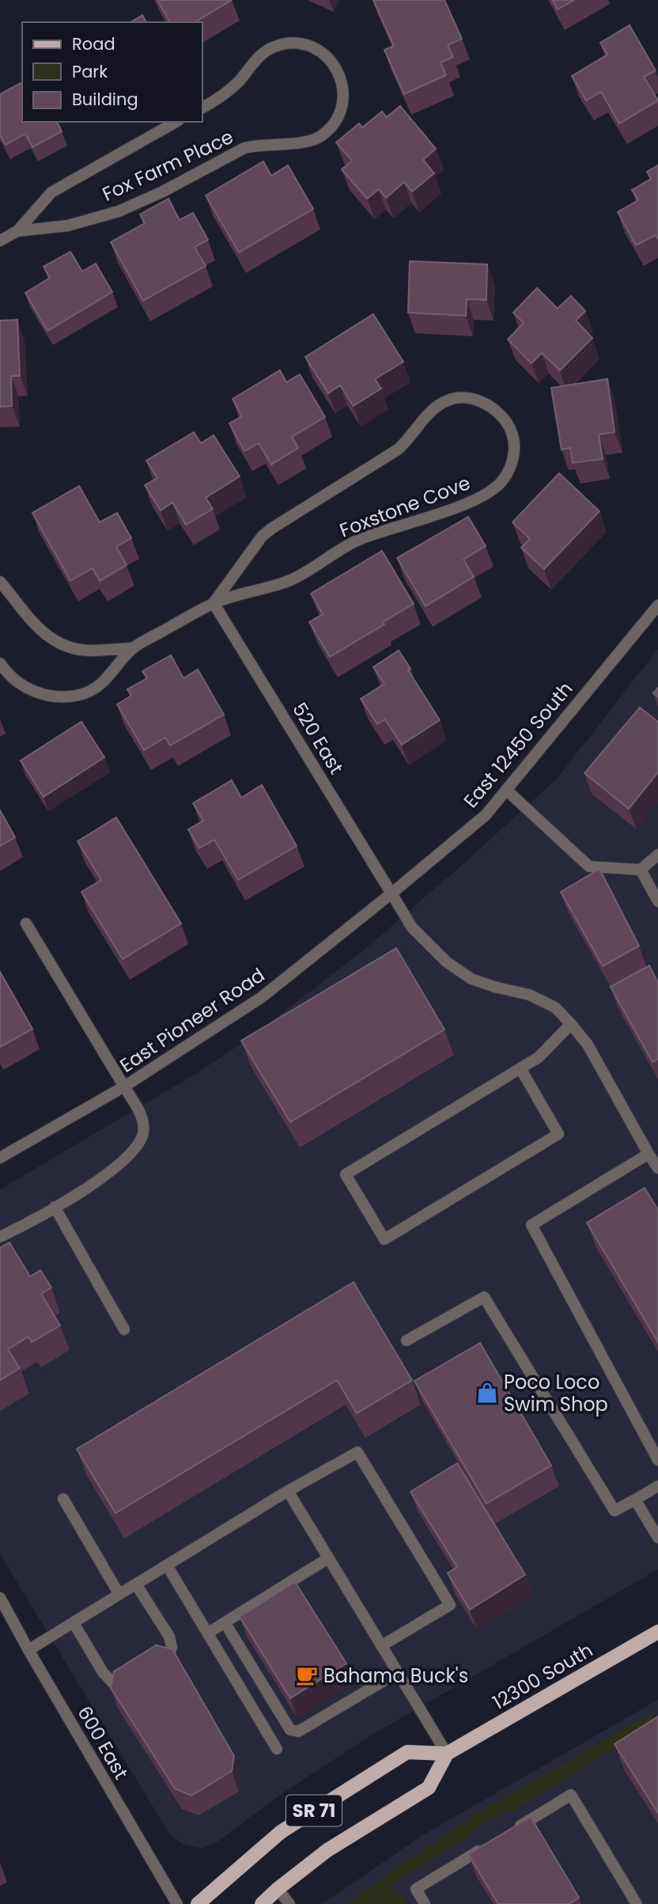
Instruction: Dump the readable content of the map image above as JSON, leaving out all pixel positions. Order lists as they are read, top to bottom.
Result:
{
  "streets": {
    "main road": ["12300 South", "SR 71"],
    "street": [
      "Fox Farm Place",
      "Foxstone Cove",
      "520 East",
      "East 12450 South",
      "East Pioneer Road",
      "600 East"
    ]
  },
  "crossings": [
    ["Foxstone Cove", "520 East"],
    ["520 East", "East 12450 South"],
    ["520 East", "East Pioneer Road"],
    ["East 12450 South", "East Pioneer Road"],
    ["12300 South", "SR 71"]
  ],
  "places": {
    "shop": ["Poco Loco Swim Shop"],
    "cafe": ["Bahama Buck's"]
  },
  "legend": ["Road", "Park", "Building"]
}
